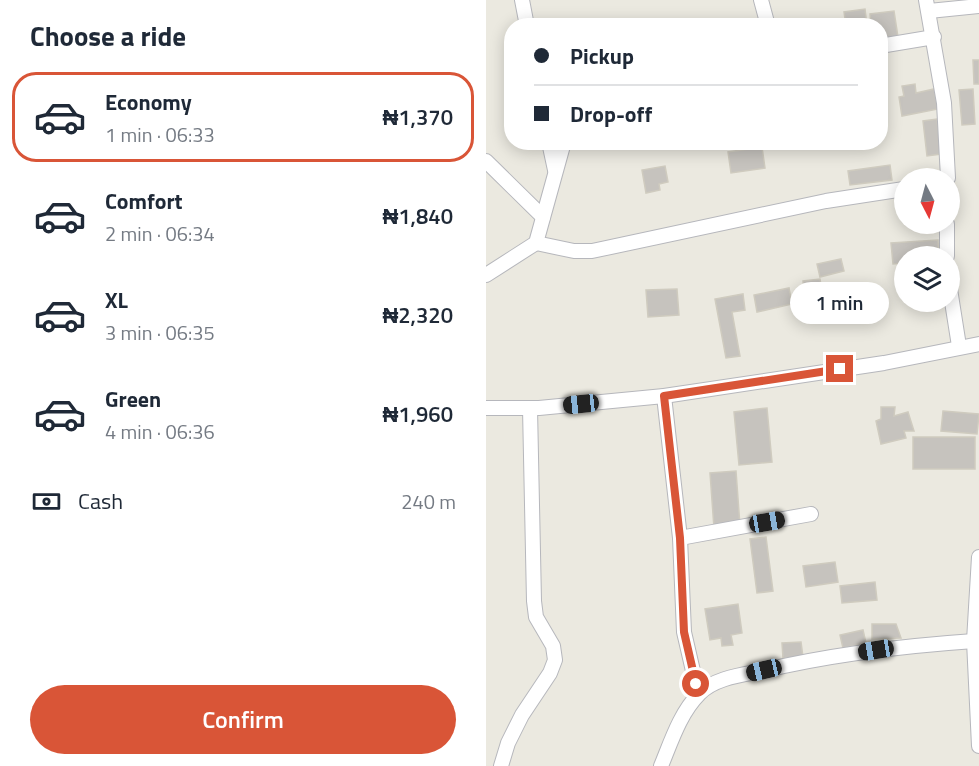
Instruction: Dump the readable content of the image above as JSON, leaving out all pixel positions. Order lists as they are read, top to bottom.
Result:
{
  "north": "bottom",
  "page": {
    "heading": "Choose a ride",
    "banner": ["Pickup", "Drop-off"],
    "list": [
      {
        "name": "Economy",
        "note": "1 min · 06:33",
        "value": "₦1,370"
      },
      {
        "name": "Comfort",
        "note": "2 min · 06:34",
        "value": "₦1,840"
      },
      {
        "name": "XL",
        "note": "3 min · 06:35",
        "value": "₦2,320"
      },
      {
        "name": "Green",
        "note": "4 min · 06:36",
        "value": "₦1,960"
      }
    ],
    "bubble": "1 min",
    "pay": ["Cash", "240 m"],
    "buttons": "Confirm"
  }
}
